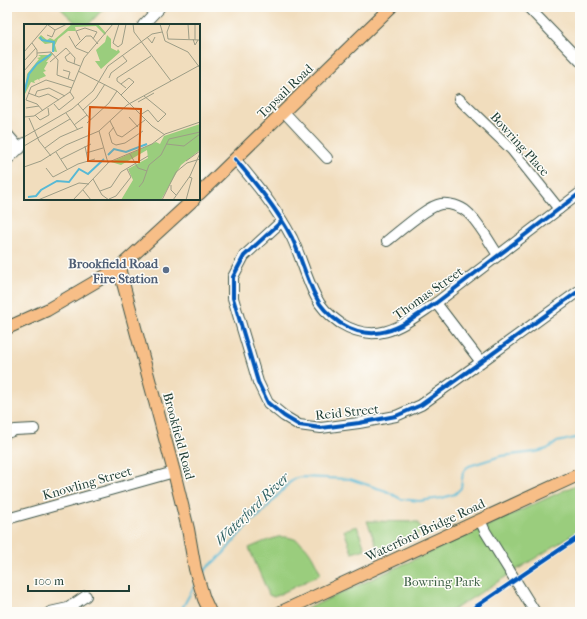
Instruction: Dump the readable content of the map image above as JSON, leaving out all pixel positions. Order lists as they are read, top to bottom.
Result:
{
  "streets": {
    "main road": ["Topsail Road", "Brookfield Road", "Waterford Bridge Road"],
    "street": [
      "Bowring Place",
      "Thomas Street",
      "Reid Street",
      "Knowling Street"
    ]
  },
  "crossings": [
    ["Topsail Road", "Thomas Street"],
    ["Bowring Place", "Thomas Street"],
    ["Thomas Street", "Reid Street"],
    ["Brookfield Road", "Knowling Street"]
  ],
  "water": ["Waterford River"],
  "parks": ["Bowring Park"],
  "places": ["Brookfield Road Fire Station"],
  "scale_bar": "100 m"
}
